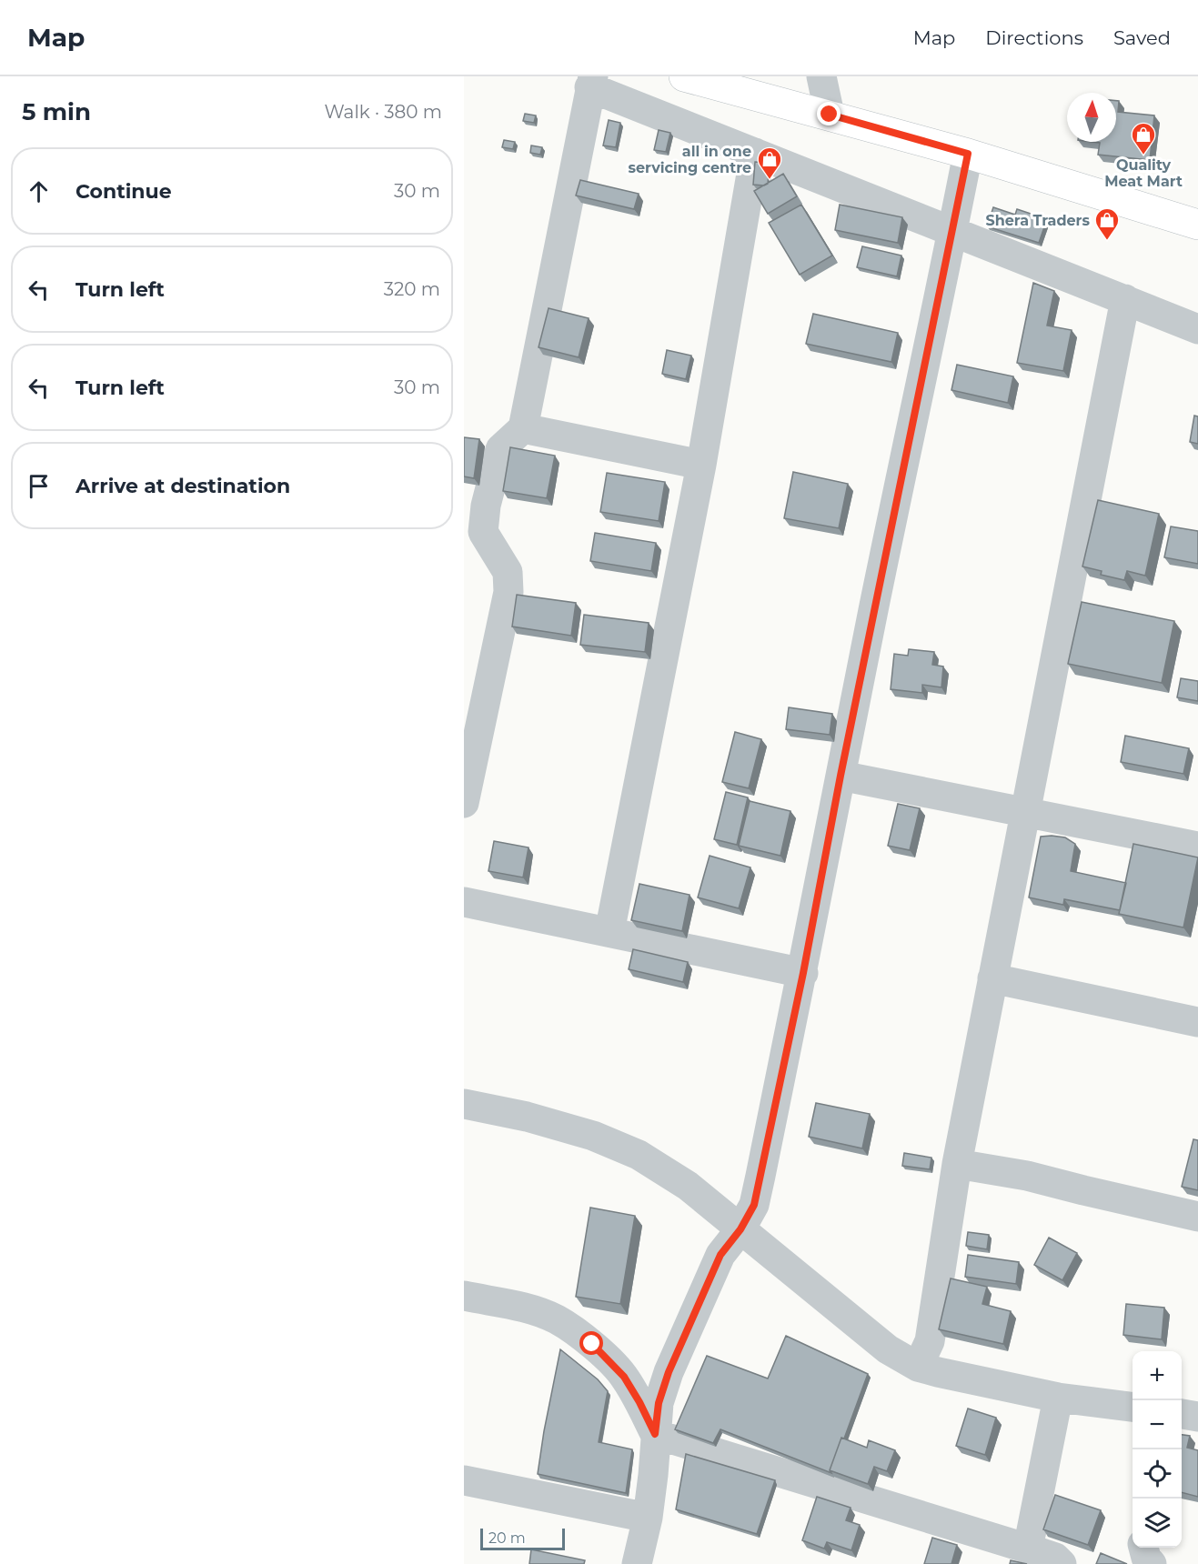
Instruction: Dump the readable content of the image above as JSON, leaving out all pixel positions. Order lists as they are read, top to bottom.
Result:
{
  "places": {
    "shop": ["Quality Meat Mart", "all in one servicing centre", "Shera Traders"]
  },
  "scale_bar": "20 m",
  "north": "top",
  "page": {
    "header": "Map",
    "nav": ["Map", "Directions", "Saved"],
    "heading": ["5 min", "Walk · 380 m"],
    "list": [
      ["Continue", "30 m"],
      ["Turn left", "320 m"],
      ["Turn left", "30 m"],
      "Arrive at destination"
    ],
    "map_buttons": ["+", "−"],
    "scale": "20 m"
  }
}
